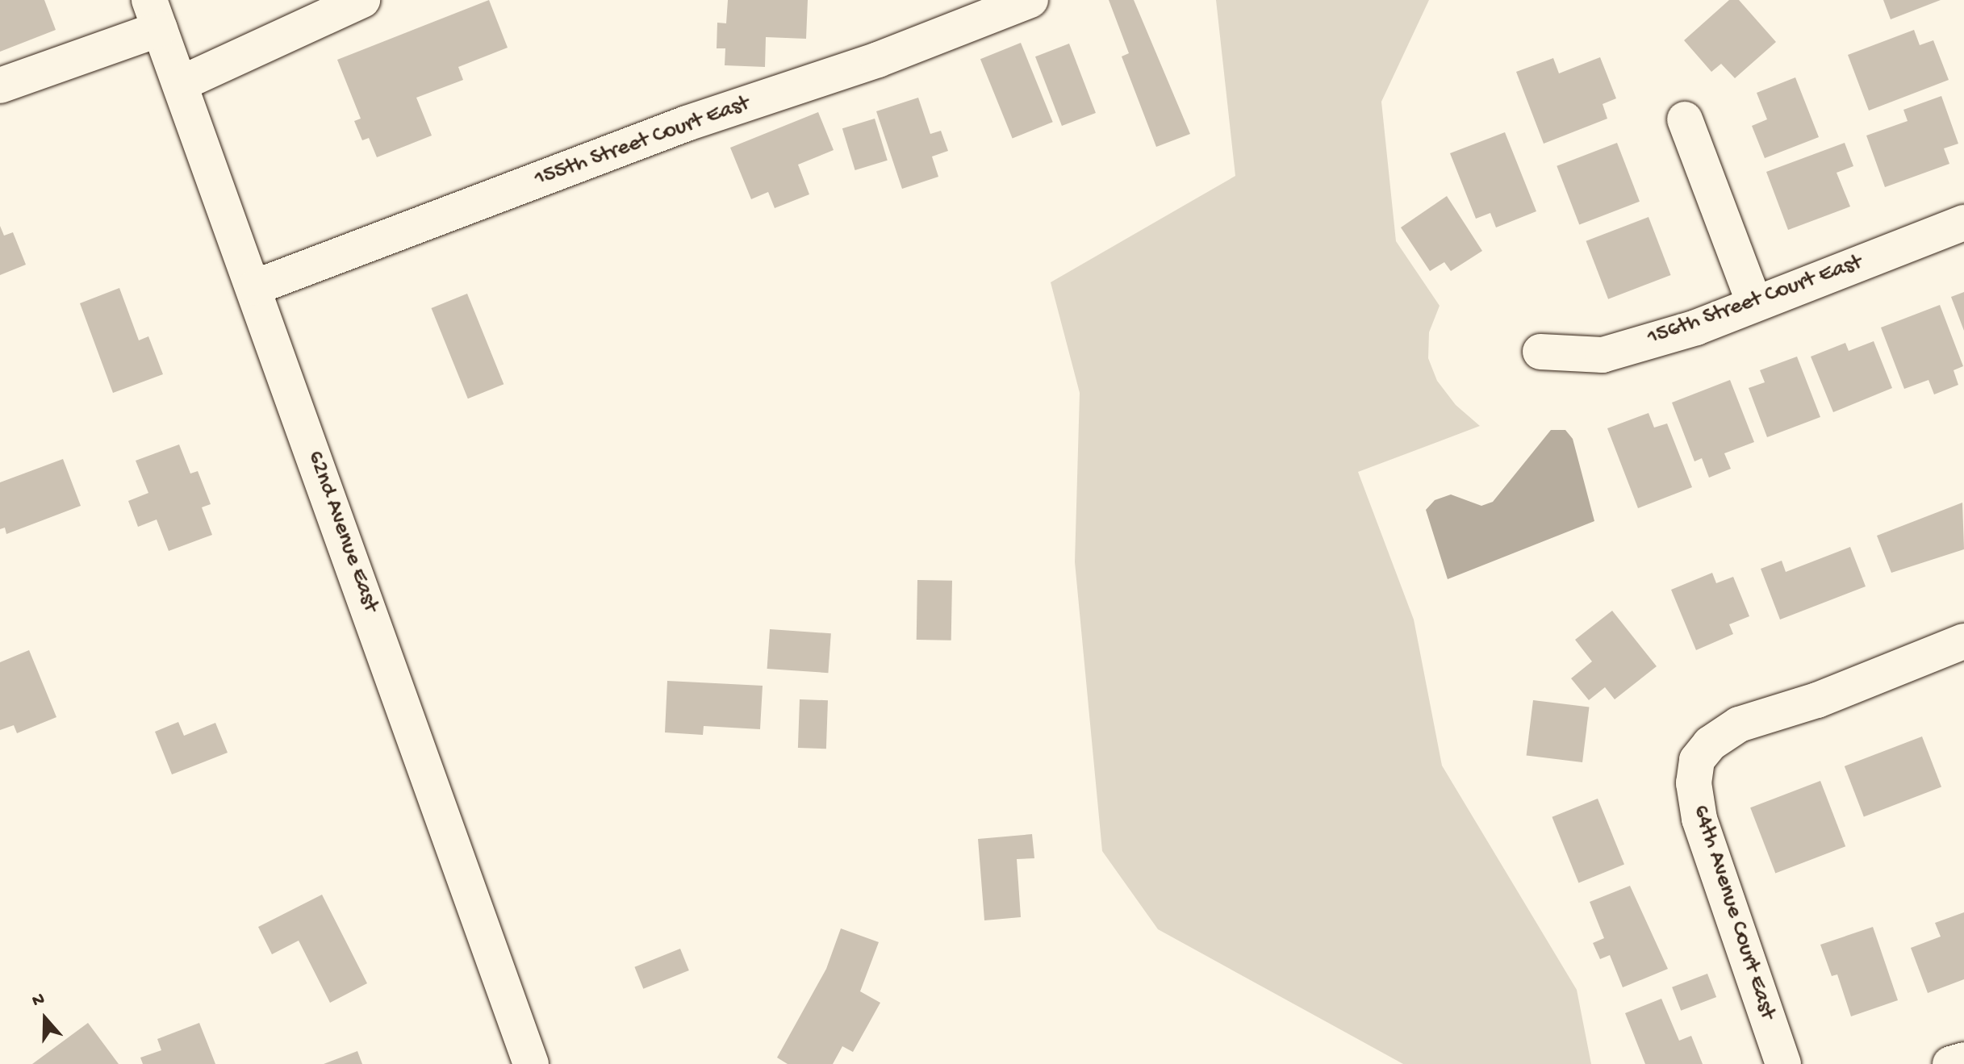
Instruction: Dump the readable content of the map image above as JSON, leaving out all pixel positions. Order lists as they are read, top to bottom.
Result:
{
  "streets": {
    "street": [
      "155th Street Court East",
      "156th Street Court East",
      "62nd Avenue East",
      "64th Avenue Court East"
    ]
  },
  "crossings": [
    ["155th Street Court East", "62nd Avenue East"]
  ],
  "north": "top"
}
